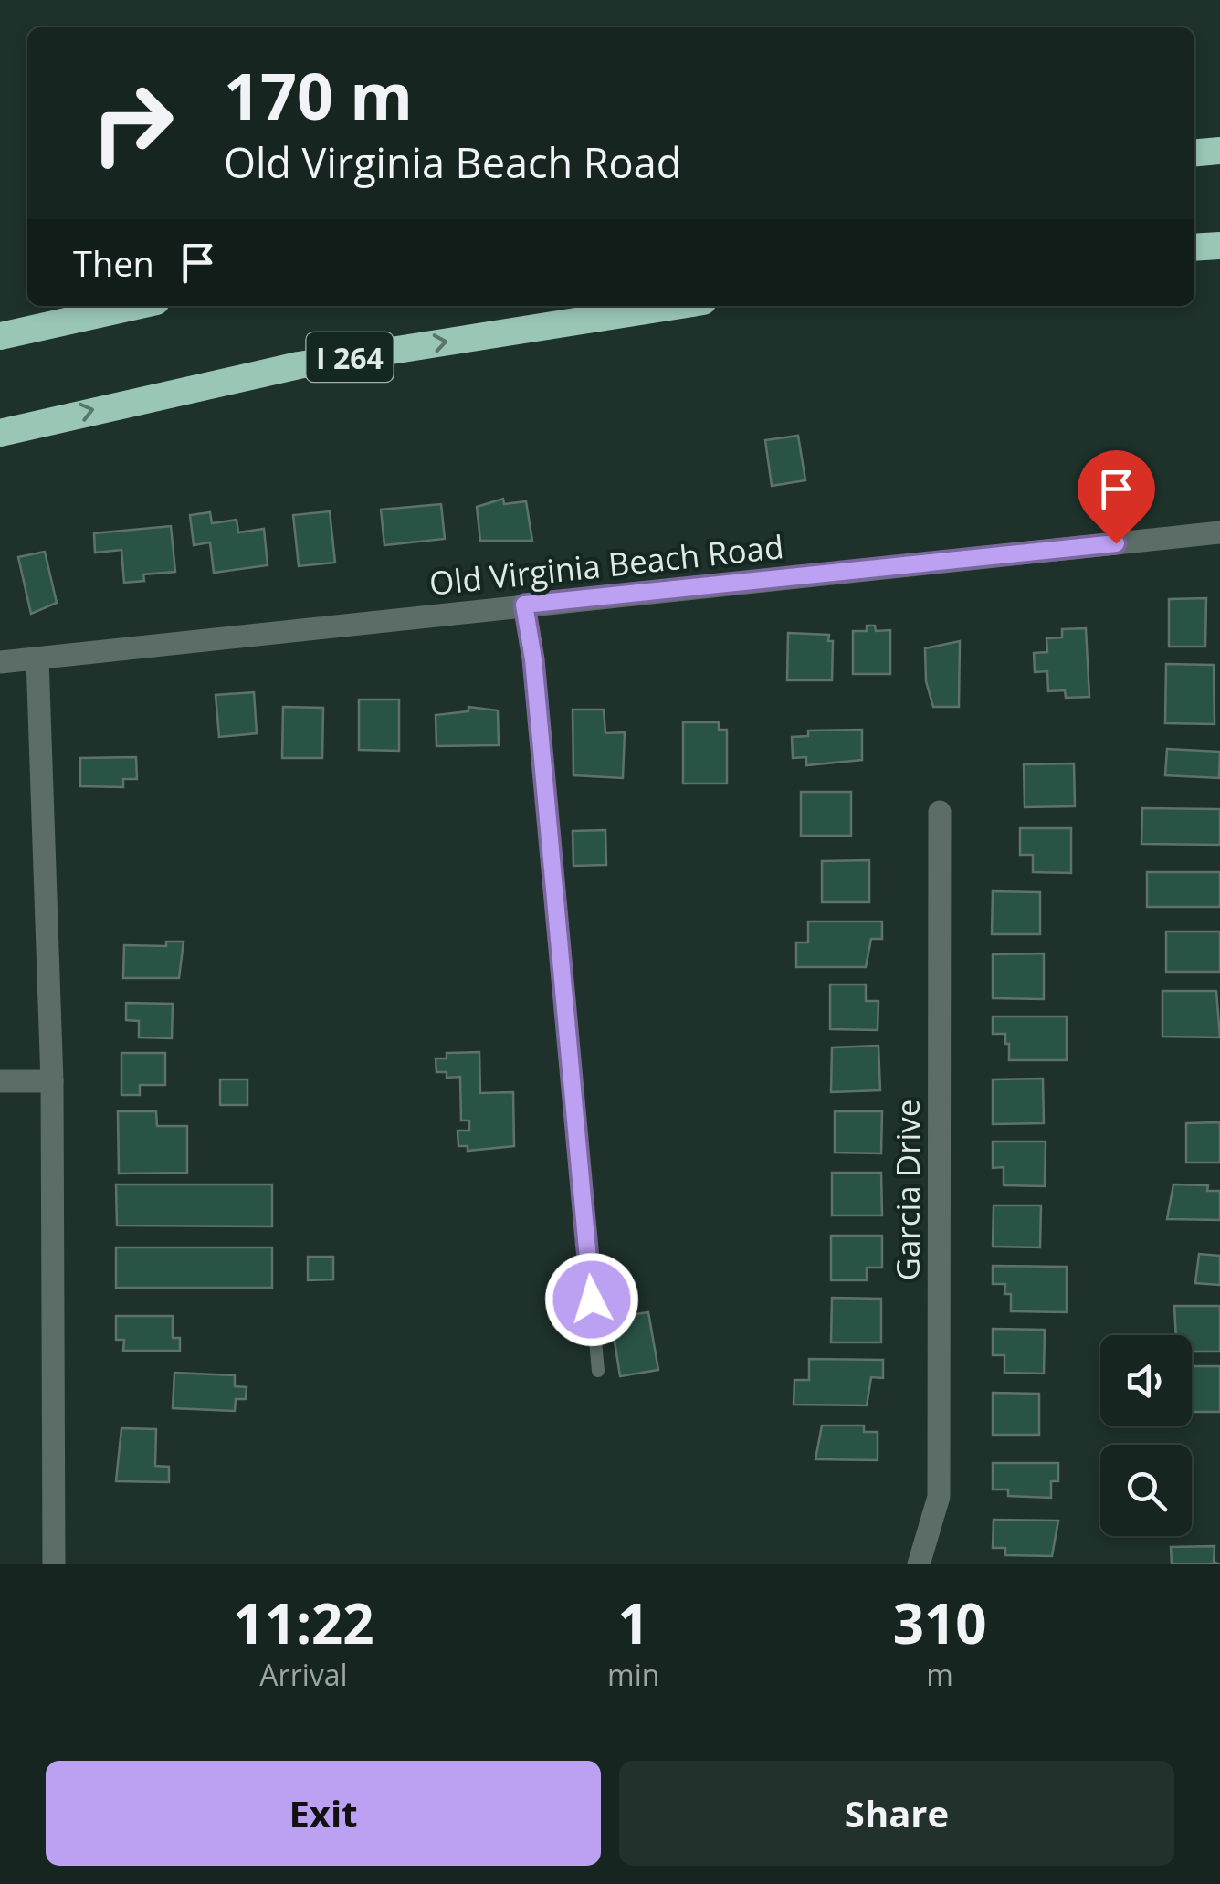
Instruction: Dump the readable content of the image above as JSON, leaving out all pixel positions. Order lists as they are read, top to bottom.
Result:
{
  "streets": {
    "highway": ["I 264"],
    "street": ["Old Virginia Beach Road", "Garcia Drive"]
  },
  "page": {
    "turn": ["170 m", "Old Virginia Beach Road"],
    "then": "Then",
    "eta": [
      "11:22",
      "Arrival",
      "1",
      "min",
      "310",
      "m"
    ],
    "buttons": ["Exit", "Share"]
  }
}
